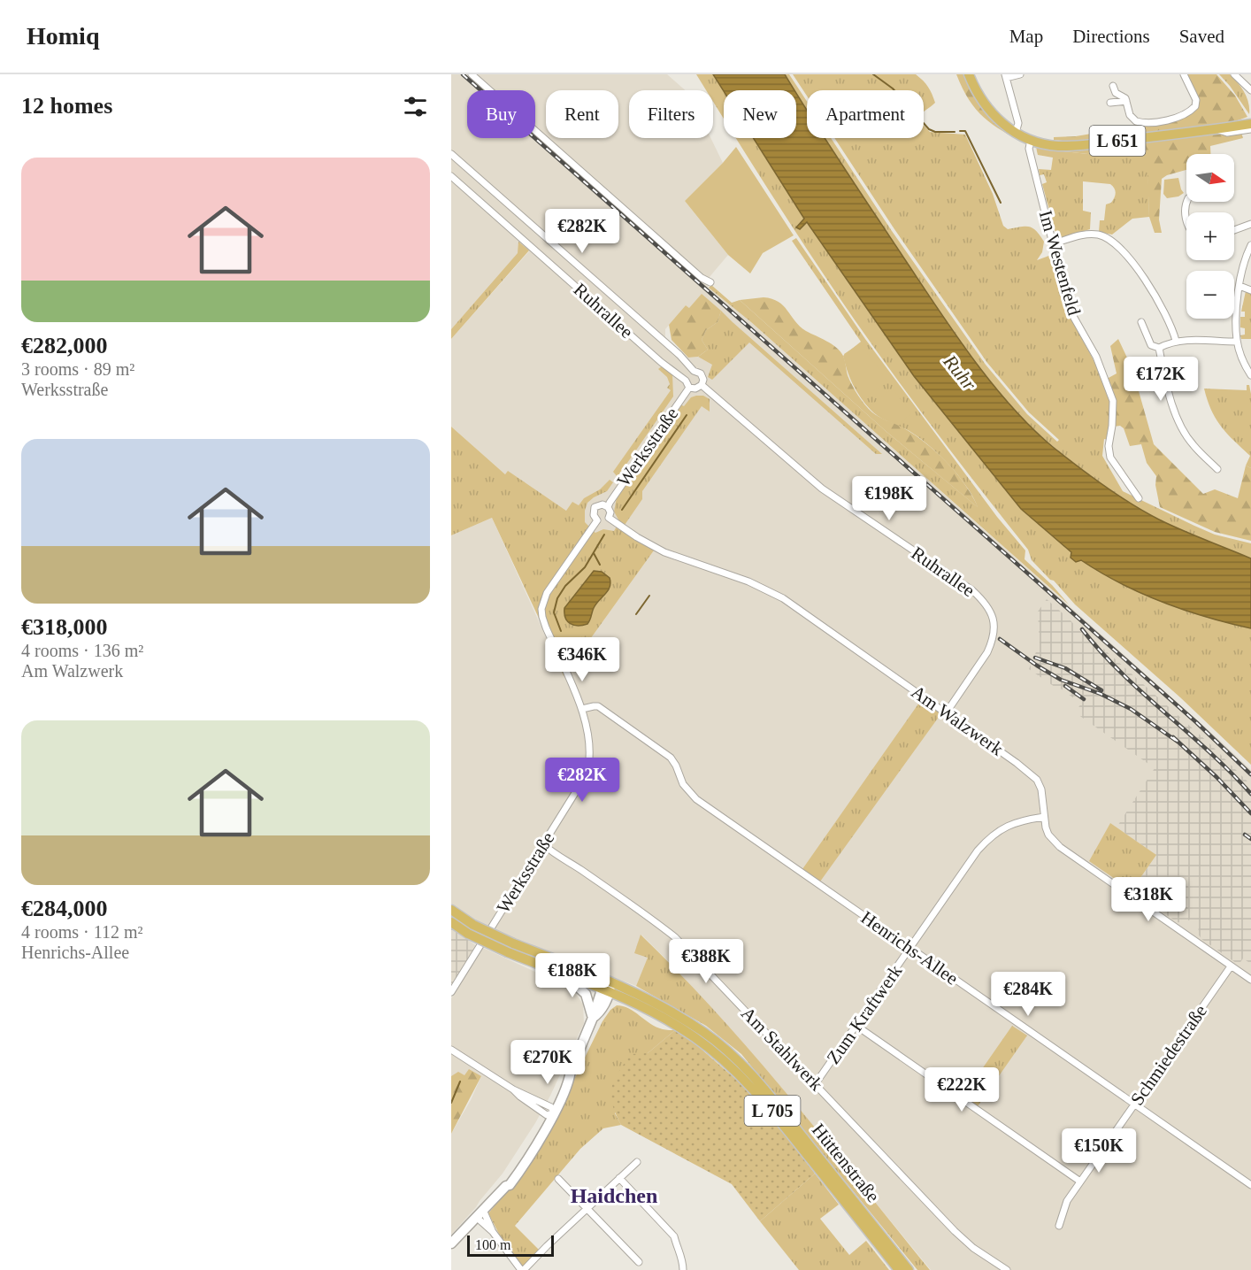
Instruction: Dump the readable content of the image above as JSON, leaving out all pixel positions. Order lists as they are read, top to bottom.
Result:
{
  "streets": {
    "main road": ["L 651", "L 705", "Hüttenstraße"],
    "street": [
      "Im Westenfeld",
      "Ruhrallee",
      "Werksstraße",
      "Am Walzwerk",
      "Henrichs-Allee",
      "Zum Kraftwerk",
      "Am Stahlwerk",
      "Schmiedestraße"
    ]
  },
  "crossings": [
    ["L 651", "Im Westenfeld"],
    ["Ruhrallee", "Werksstraße"],
    ["Ruhrallee", "Am Walzwerk"],
    ["Werksstraße", "Am Walzwerk"],
    ["Werksstraße", "Henrichs-Allee"],
    ["Werksstraße", "Am Stahlwerk"],
    ["Am Walzwerk", "Zum Kraftwerk"],
    ["Am Walzwerk", "Schmiedestraße"],
    ["Henrichs-Allee", "Zum Kraftwerk"],
    ["Henrichs-Allee", "Schmiedestraße"],
    ["Zum Kraftwerk", "Am Stahlwerk"]
  ],
  "districts": ["Haidchen"],
  "water": ["Ruhr"],
  "scale_bar": "100 m",
  "north": "right",
  "page": {
    "header": "Homiq",
    "nav": ["Map", "Directions", "Saved"],
    "heading": "12 homes",
    "chip": [
      "Buy",
      "Rent",
      "Filters",
      "New",
      "Apartment"
    ],
    "list": [
      {
        "name": "€282,000",
        "note": "3 rooms · 89 m² · Werksstraße"
      },
      {
        "name": "€318,000",
        "note": "4 rooms · 136 m² · Am Walzwerk"
      },
      {
        "name": "€284,000",
        "note": "4 rooms · 112 m² · Henrichs-Allee"
      }
    ],
    "map_buttons": ["+", "−"],
    "price": [
      "€282K",
      "€172K",
      "€198K",
      "€346K",
      "€282K",
      "€318K",
      "€388K",
      "€188K",
      "€284K",
      "€270K",
      "€222K",
      "€150K"
    ],
    "scale": "100 m"
  }
}
